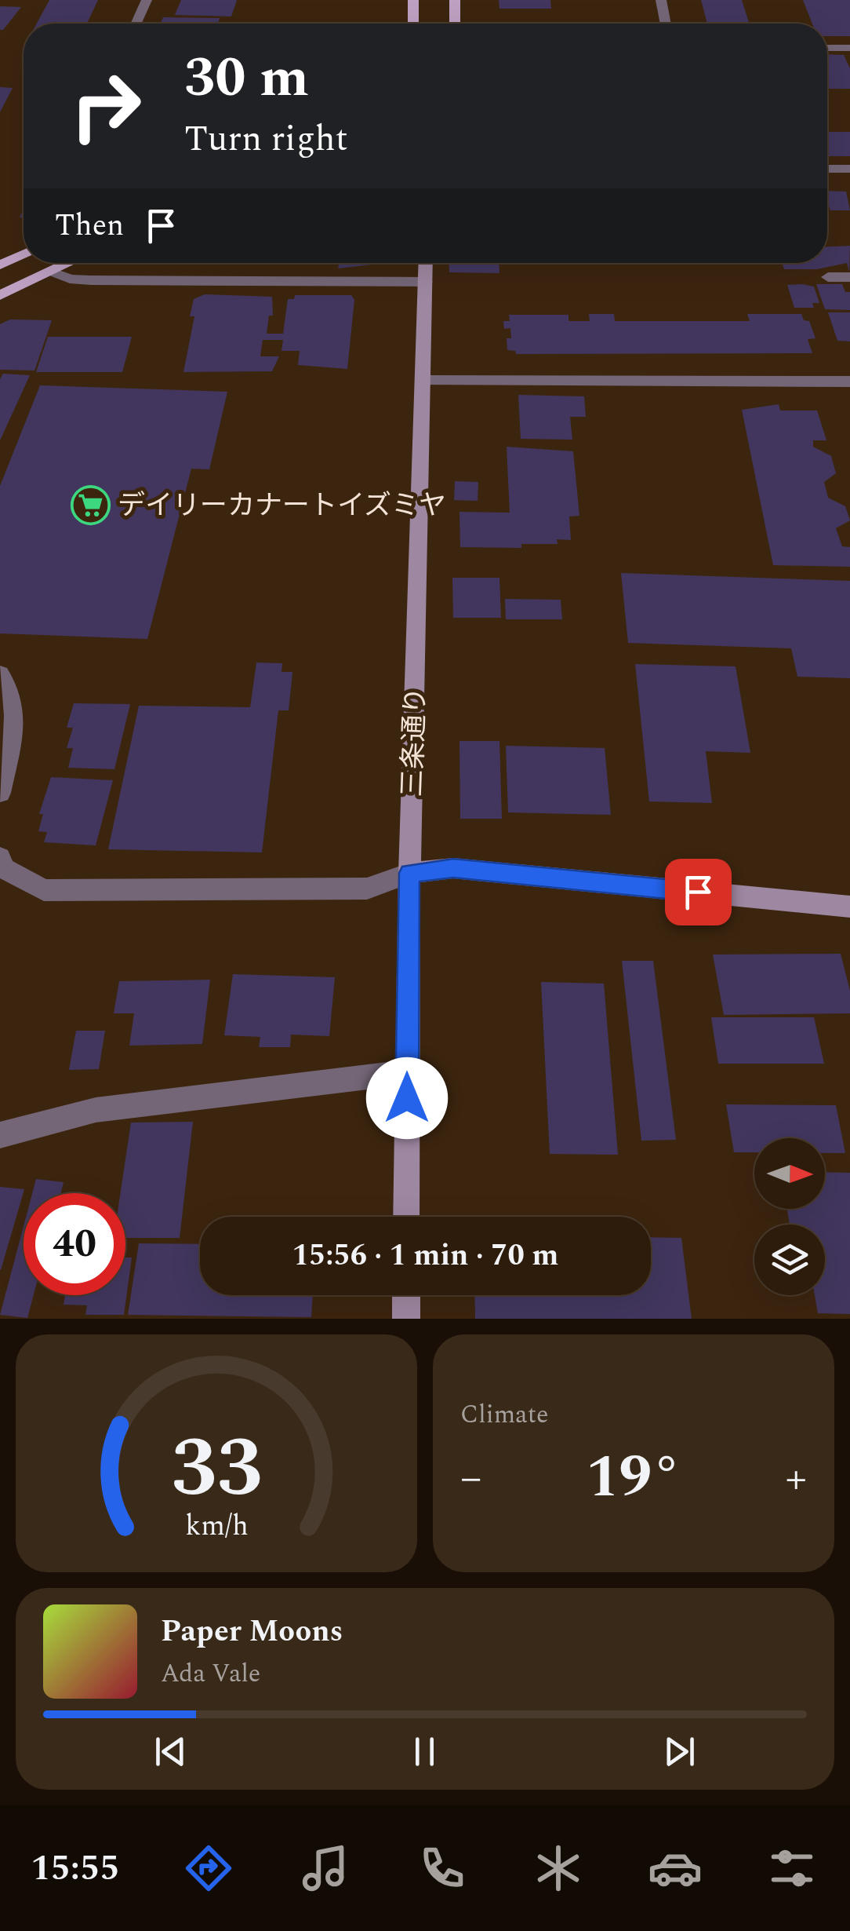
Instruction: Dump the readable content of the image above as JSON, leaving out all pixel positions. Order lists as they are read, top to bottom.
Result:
{
  "streets": {
    "street": ["三条通り"]
  },
  "places": {
    "supermarket": ["デイリーカナートイズミヤ"]
  },
  "north": "right",
  "page": {
    "turn": ["30 m", "Turn right"],
    "then": "Then",
    "limit": "40",
    "trip": "15:56 · 1 min · 70 m",
    "tile": "Climate",
    "heat": ["−", "19°", "+"],
    "song": ["Paper Moons", "Ada Vale"],
    "tabs": "15:55",
    "gauge": ["33", "km/h"]
  }
}
